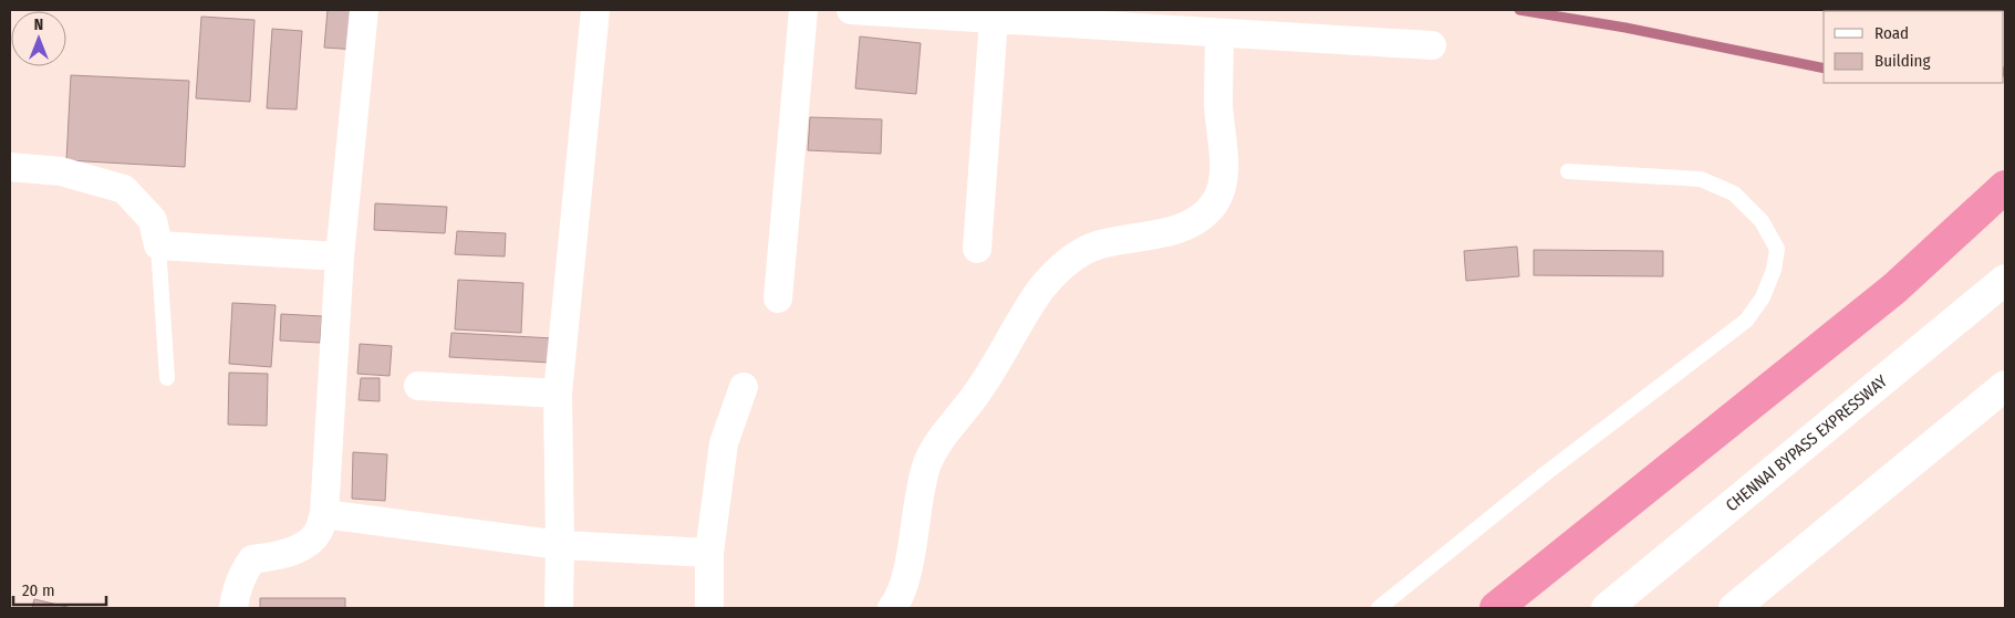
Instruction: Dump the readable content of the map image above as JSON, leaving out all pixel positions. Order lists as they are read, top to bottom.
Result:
{
  "streets": {
    "highway": ["CHENNAI BYPASS EXPRESSWAY"]
  },
  "legend": ["Road", "Building"],
  "scale_bar": "20 m",
  "north": "top"
}
